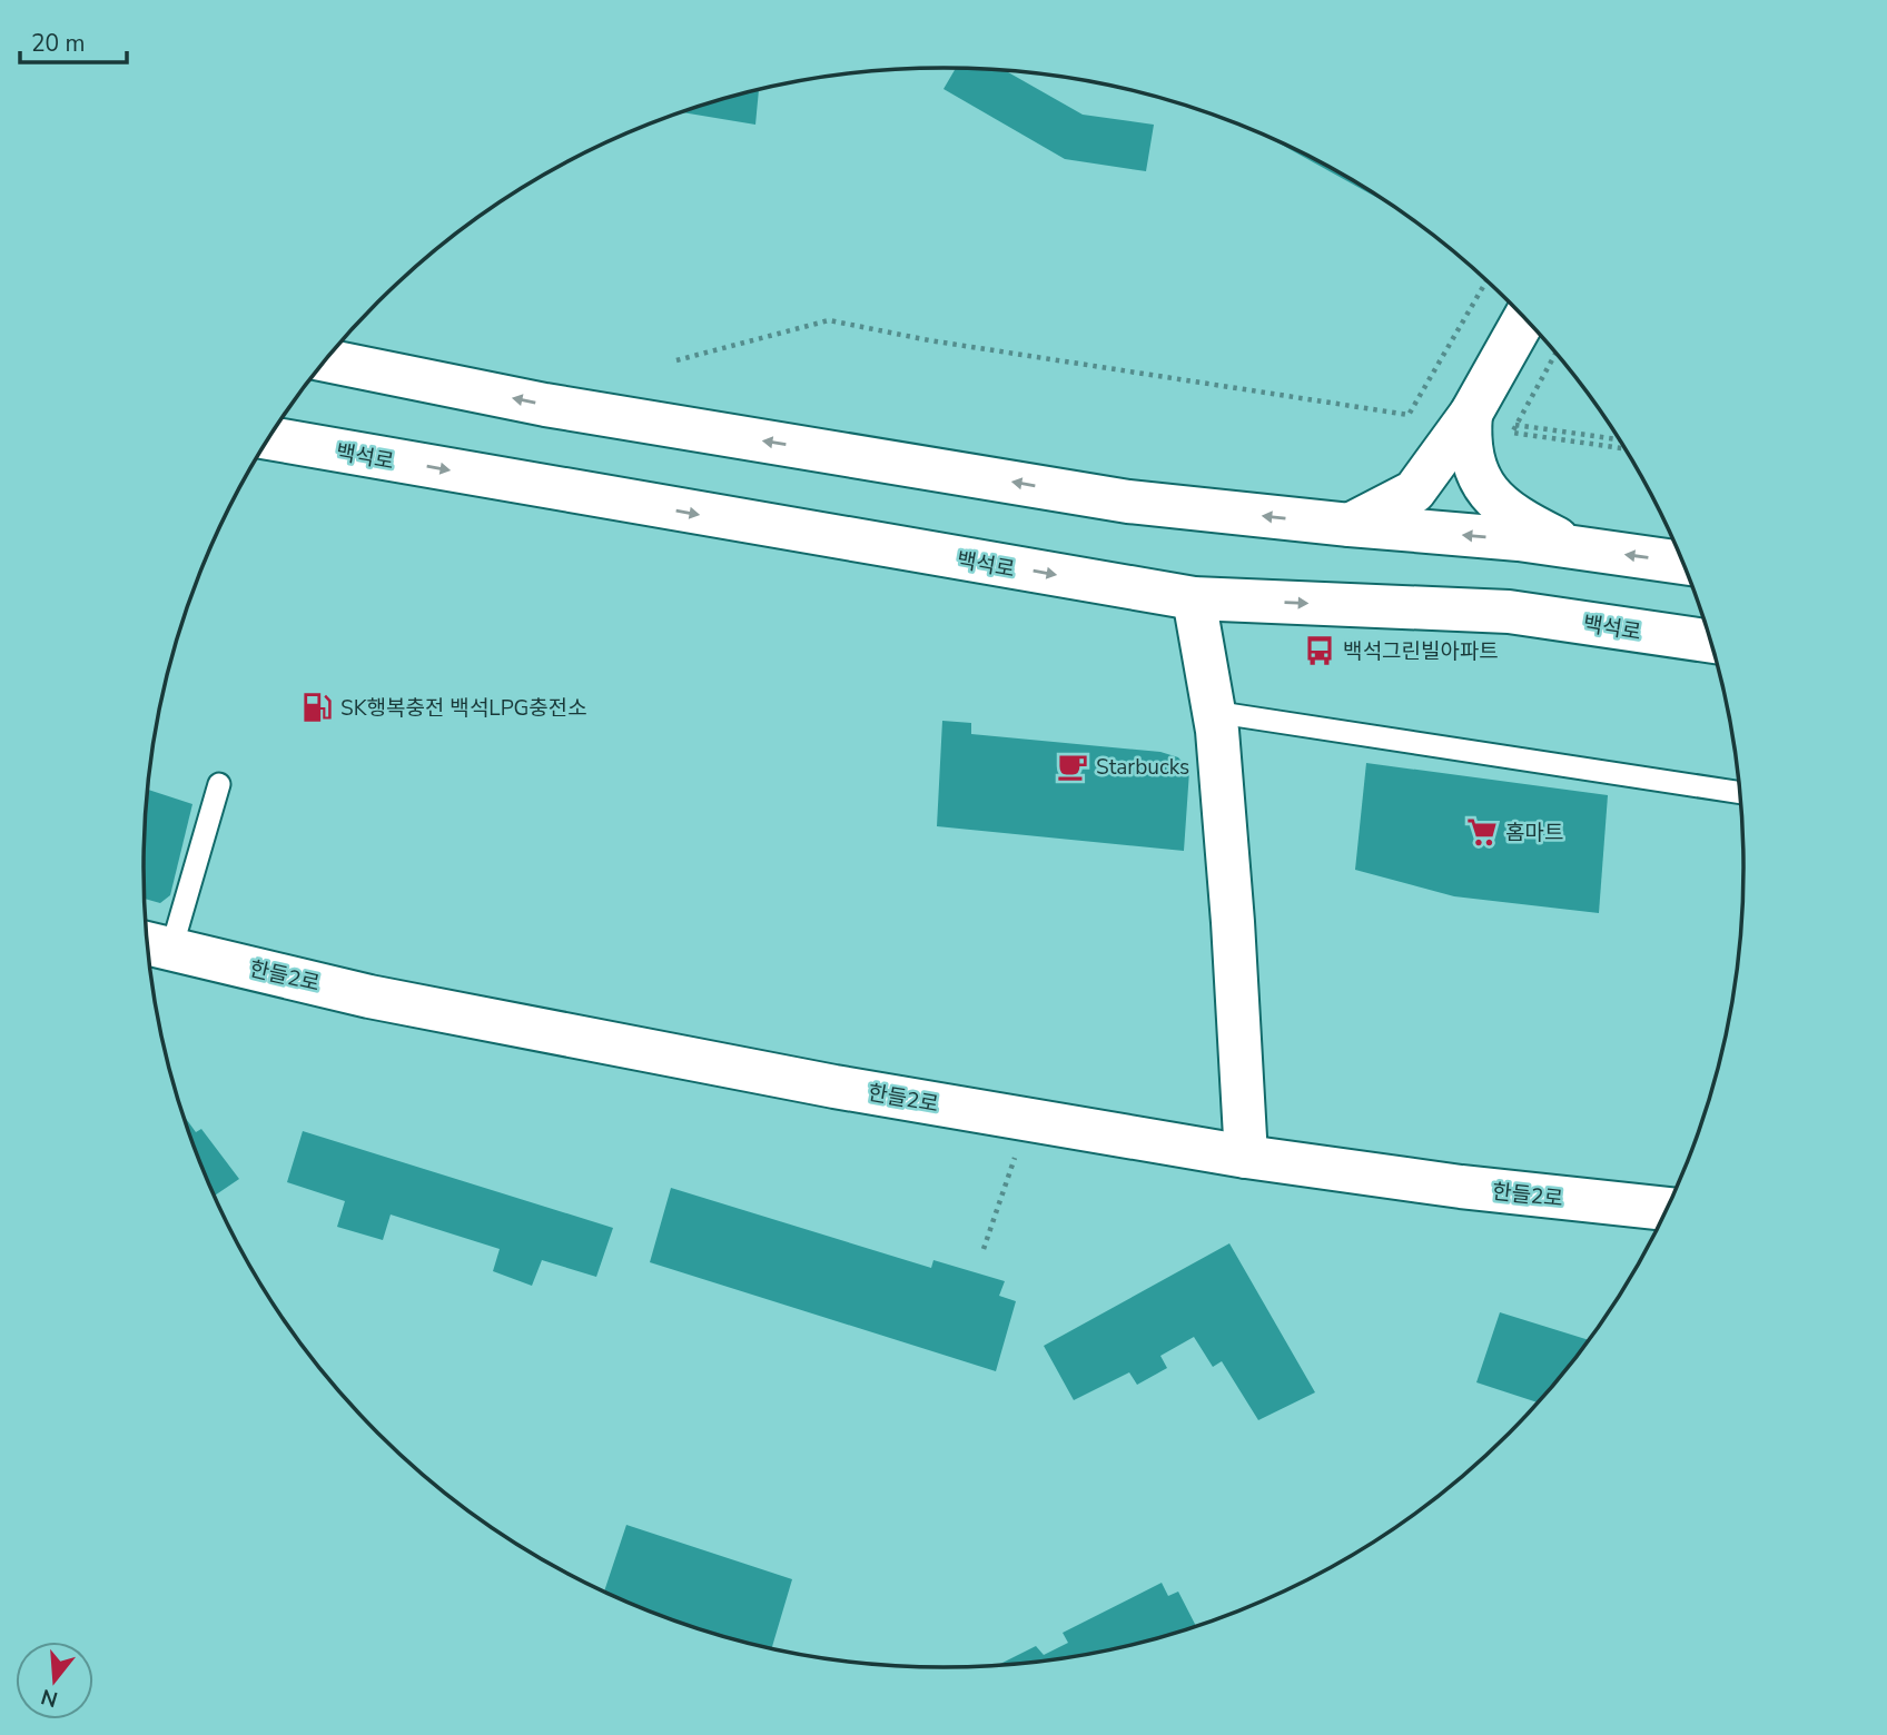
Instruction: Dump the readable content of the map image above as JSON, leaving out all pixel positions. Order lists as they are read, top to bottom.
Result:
{
  "streets": {
    "main road": ["백석로", "한들2로"]
  },
  "places": {
    "bus stop": ["백석그린빌아파트"],
    "fuel station": ["SK행복충전 백석LPG충전소"],
    "cafe": ["Starbucks"],
    "supermarket": ["홈마트"]
  },
  "scale_bar": "20 m",
  "north": "bottom"
}
